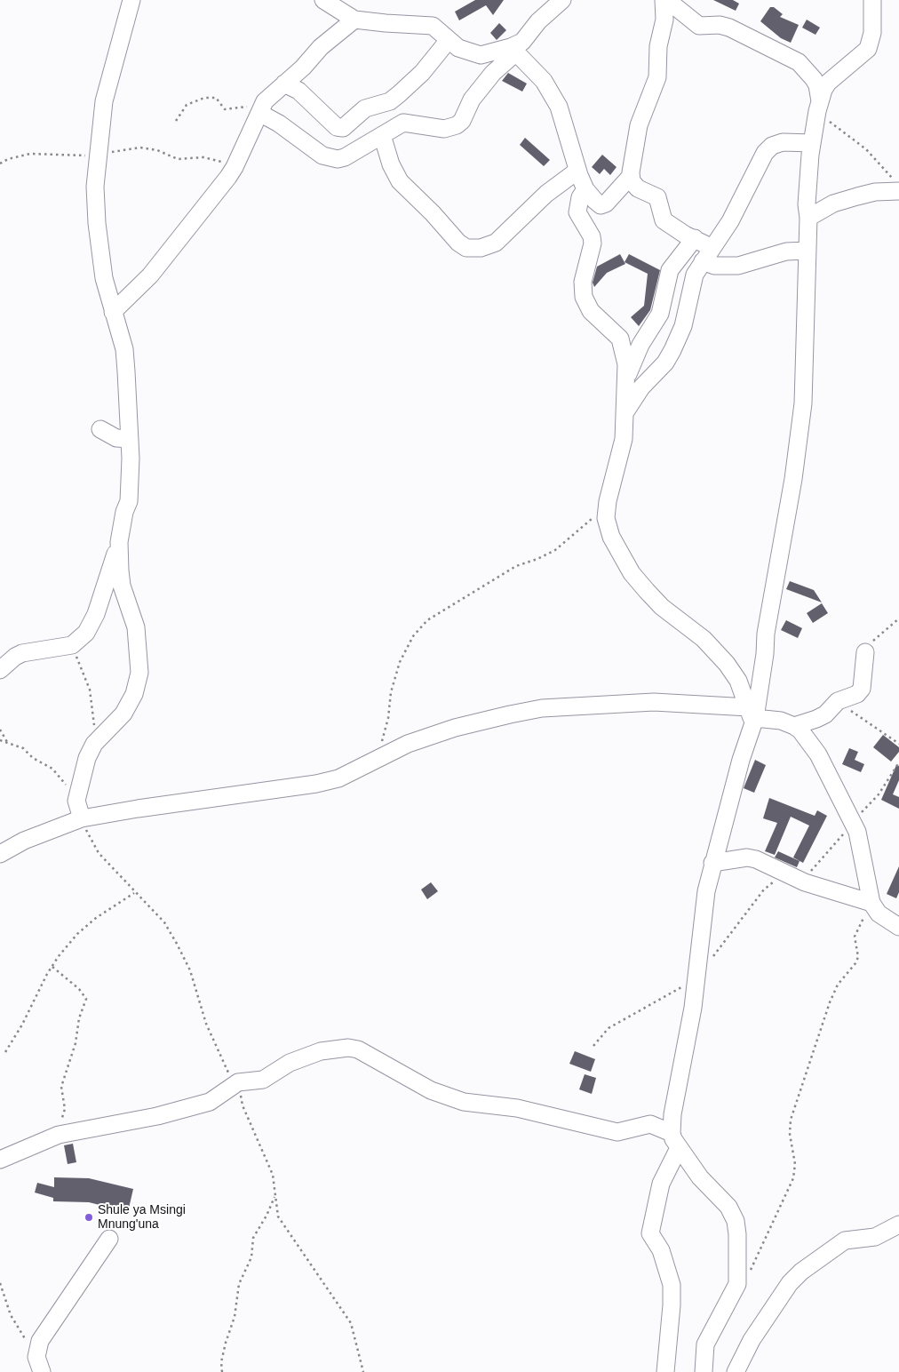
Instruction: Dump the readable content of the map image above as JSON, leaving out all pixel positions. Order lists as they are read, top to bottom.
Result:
{
  "places": ["Shule ya Msingi Mnung'una"]
}
